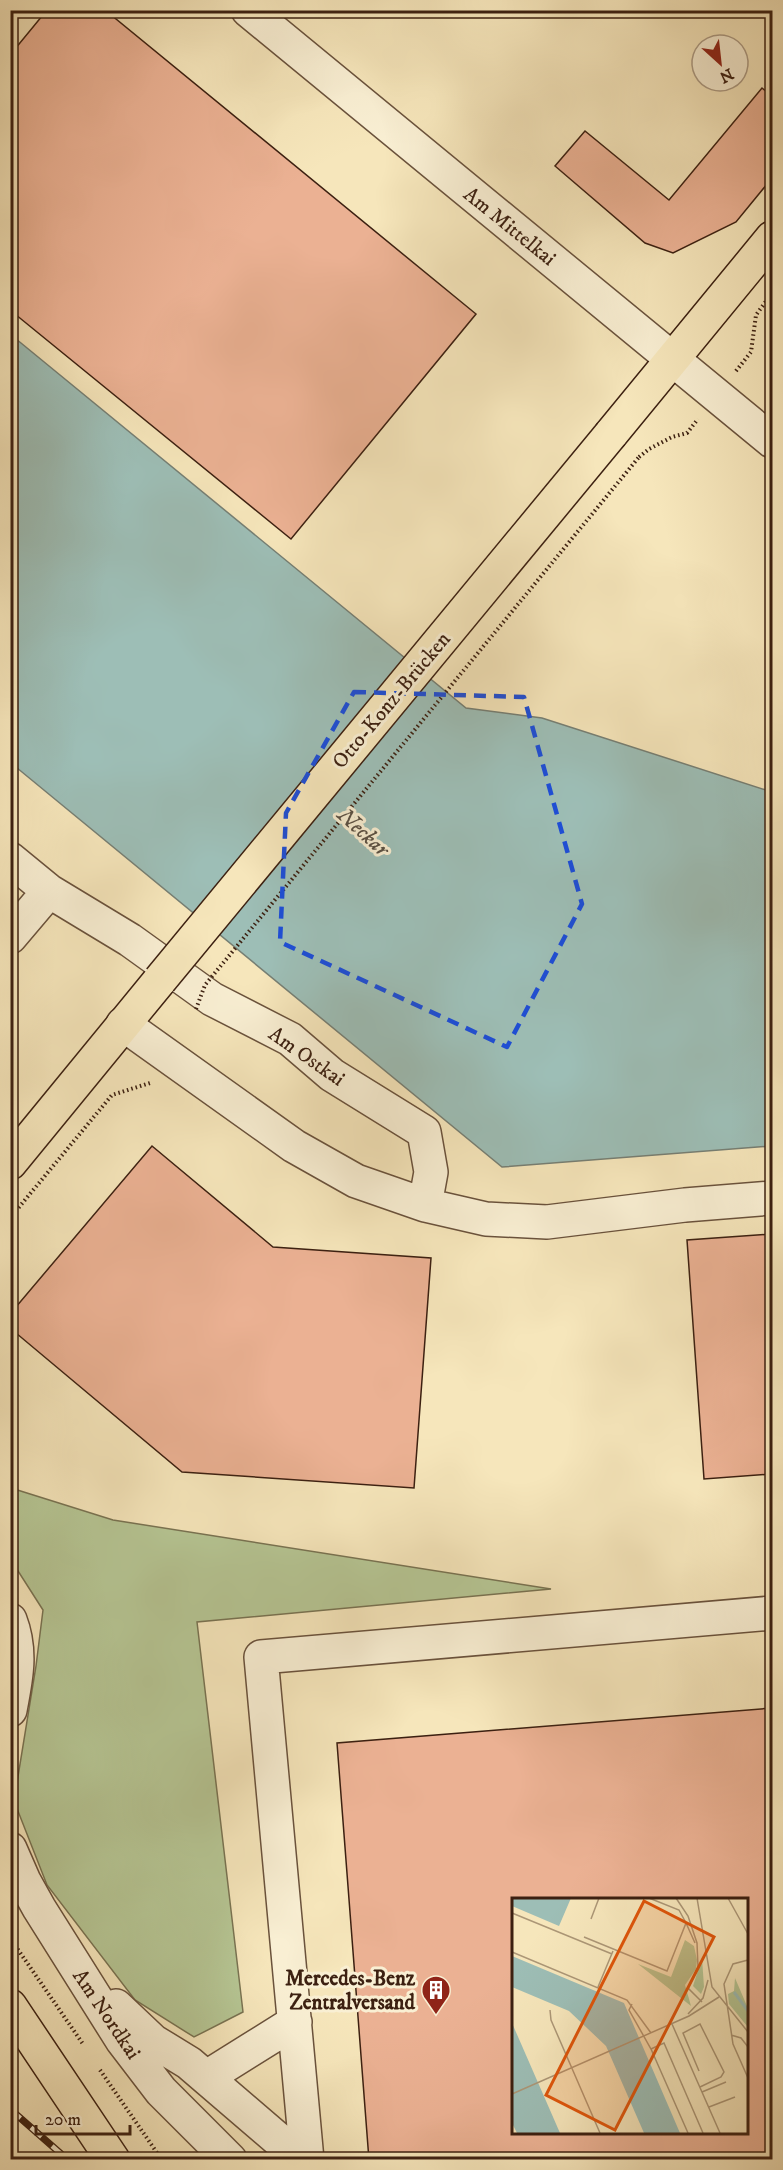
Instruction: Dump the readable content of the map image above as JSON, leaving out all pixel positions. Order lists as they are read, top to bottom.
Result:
{
  "streets": {
    "main road": ["Otto-Konz-Brücken"],
    "street": ["Am Mittelkai", "Am Ostkai", "Am Nordkai"]
  },
  "crossings": [
    ["Am Mittelkai", "Otto-Konz-Brücken"]
  ],
  "water": ["Neckar"],
  "places": {
    "building": ["Mercedes-Benz Zentralversand"]
  },
  "scale_bar": "20 m",
  "north": "bottom right"
}
